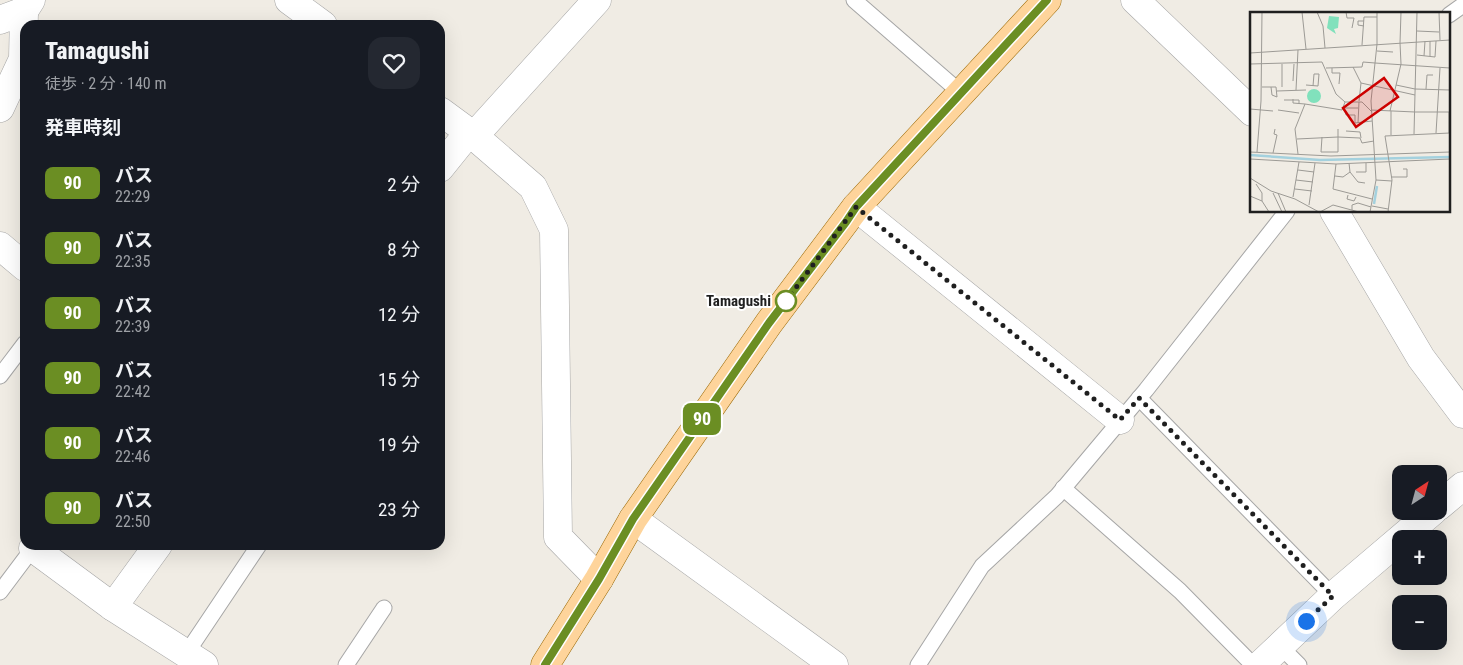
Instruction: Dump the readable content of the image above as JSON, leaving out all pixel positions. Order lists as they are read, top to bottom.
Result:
{
  "places": ["Tamagushi"],
  "lines": ["bus line 90"],
  "north": "top right",
  "page": {
    "on_map": "90",
    "heading": [
      ["Tamagushi", "徒歩 · 2 分 · 140 m"],
      "発車時刻"
    ],
    "list": [
      {
        "mark": "90",
        "name": "バス",
        "note": "22:29",
        "value": "2 分"
      },
      {
        "mark": "90",
        "name": "バス",
        "note": "22:35",
        "value": "8 分"
      },
      {
        "mark": "90",
        "name": "バス",
        "note": "22:39",
        "value": "12 分"
      },
      {
        "mark": "90",
        "name": "バス",
        "note": "22:42",
        "value": "15 分"
      },
      {
        "mark": "90",
        "name": "バス",
        "note": "22:46",
        "value": "19 分"
      },
      {
        "mark": "90",
        "name": "バス",
        "note": "22:50",
        "value": "23 分"
      }
    ],
    "map_buttons": ["+", "−"]
  }
}
